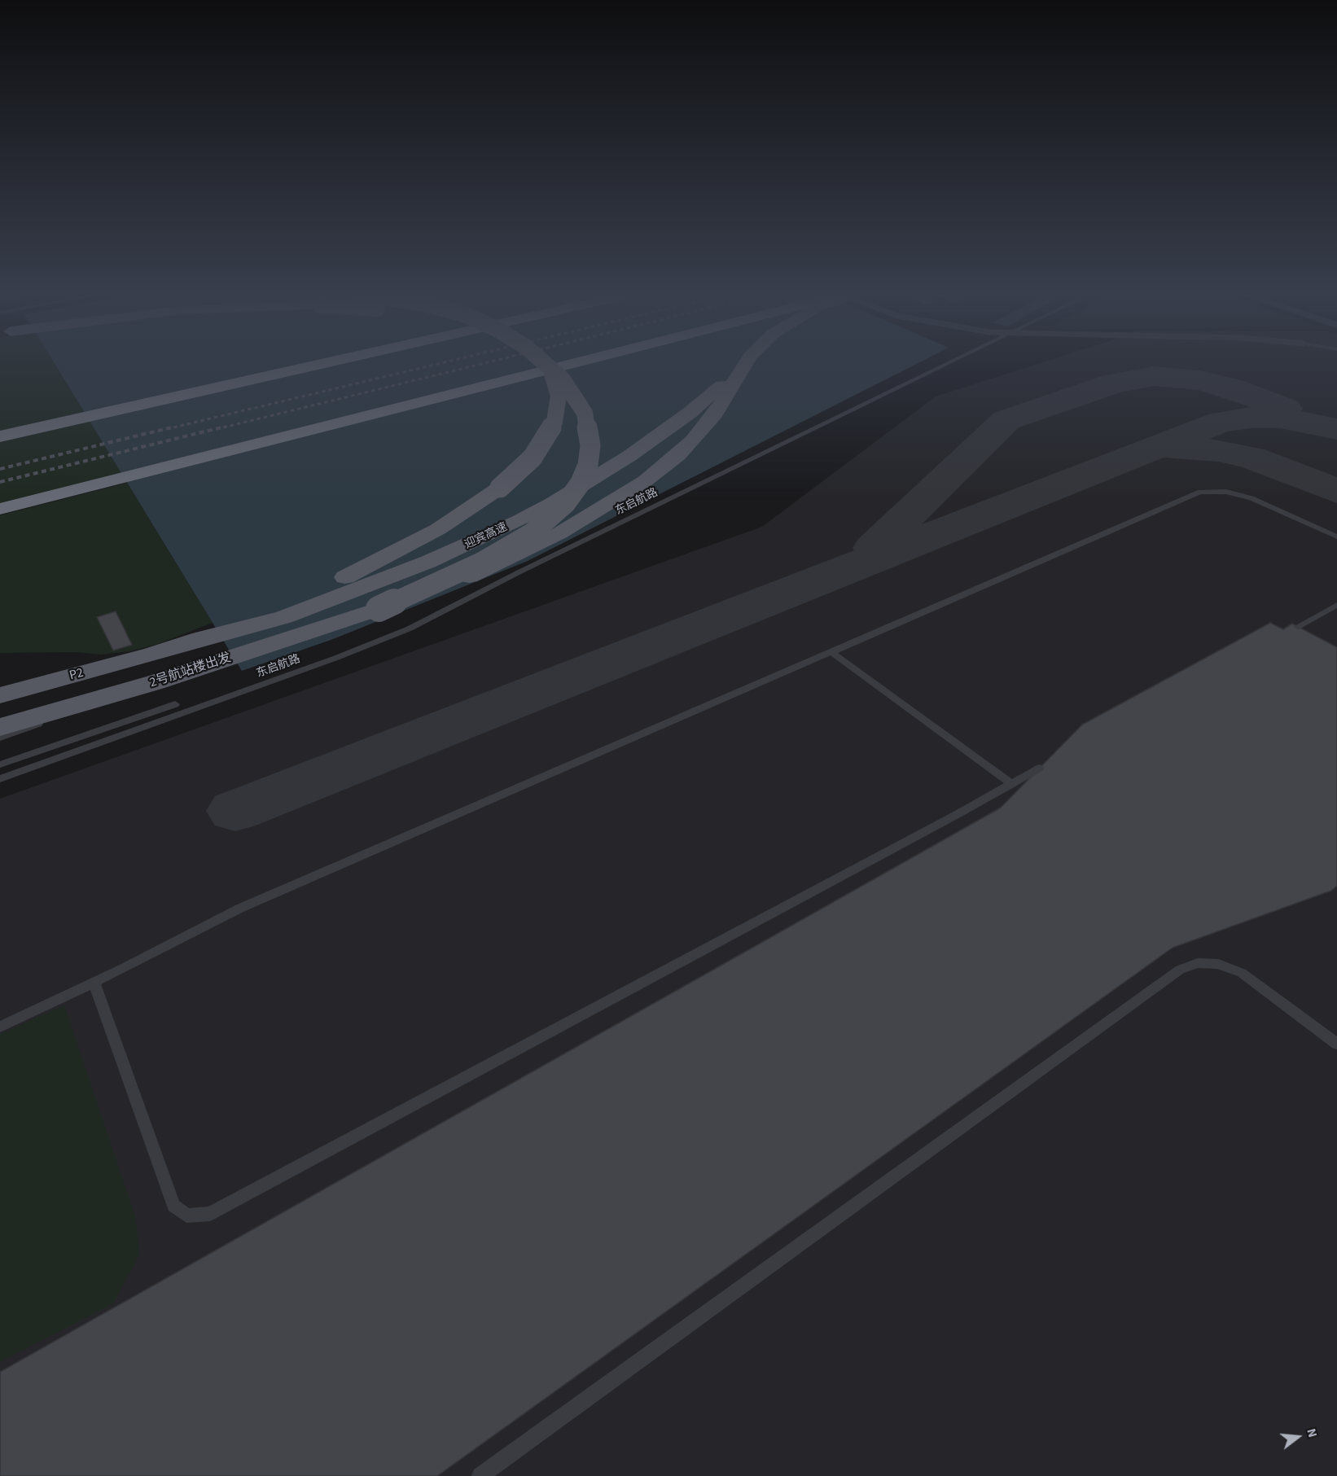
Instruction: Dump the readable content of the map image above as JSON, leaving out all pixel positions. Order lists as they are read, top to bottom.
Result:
{
  "streets": {
    "main road": ["迎宾高速", "2号航站楼出发", "P2"],
    "lane": ["东启航路"]
  },
  "crossings": [
    ["迎宾高速", "2号航站楼出发"],
    ["迎宾高速", "P2"]
  ],
  "north": "right"
}
